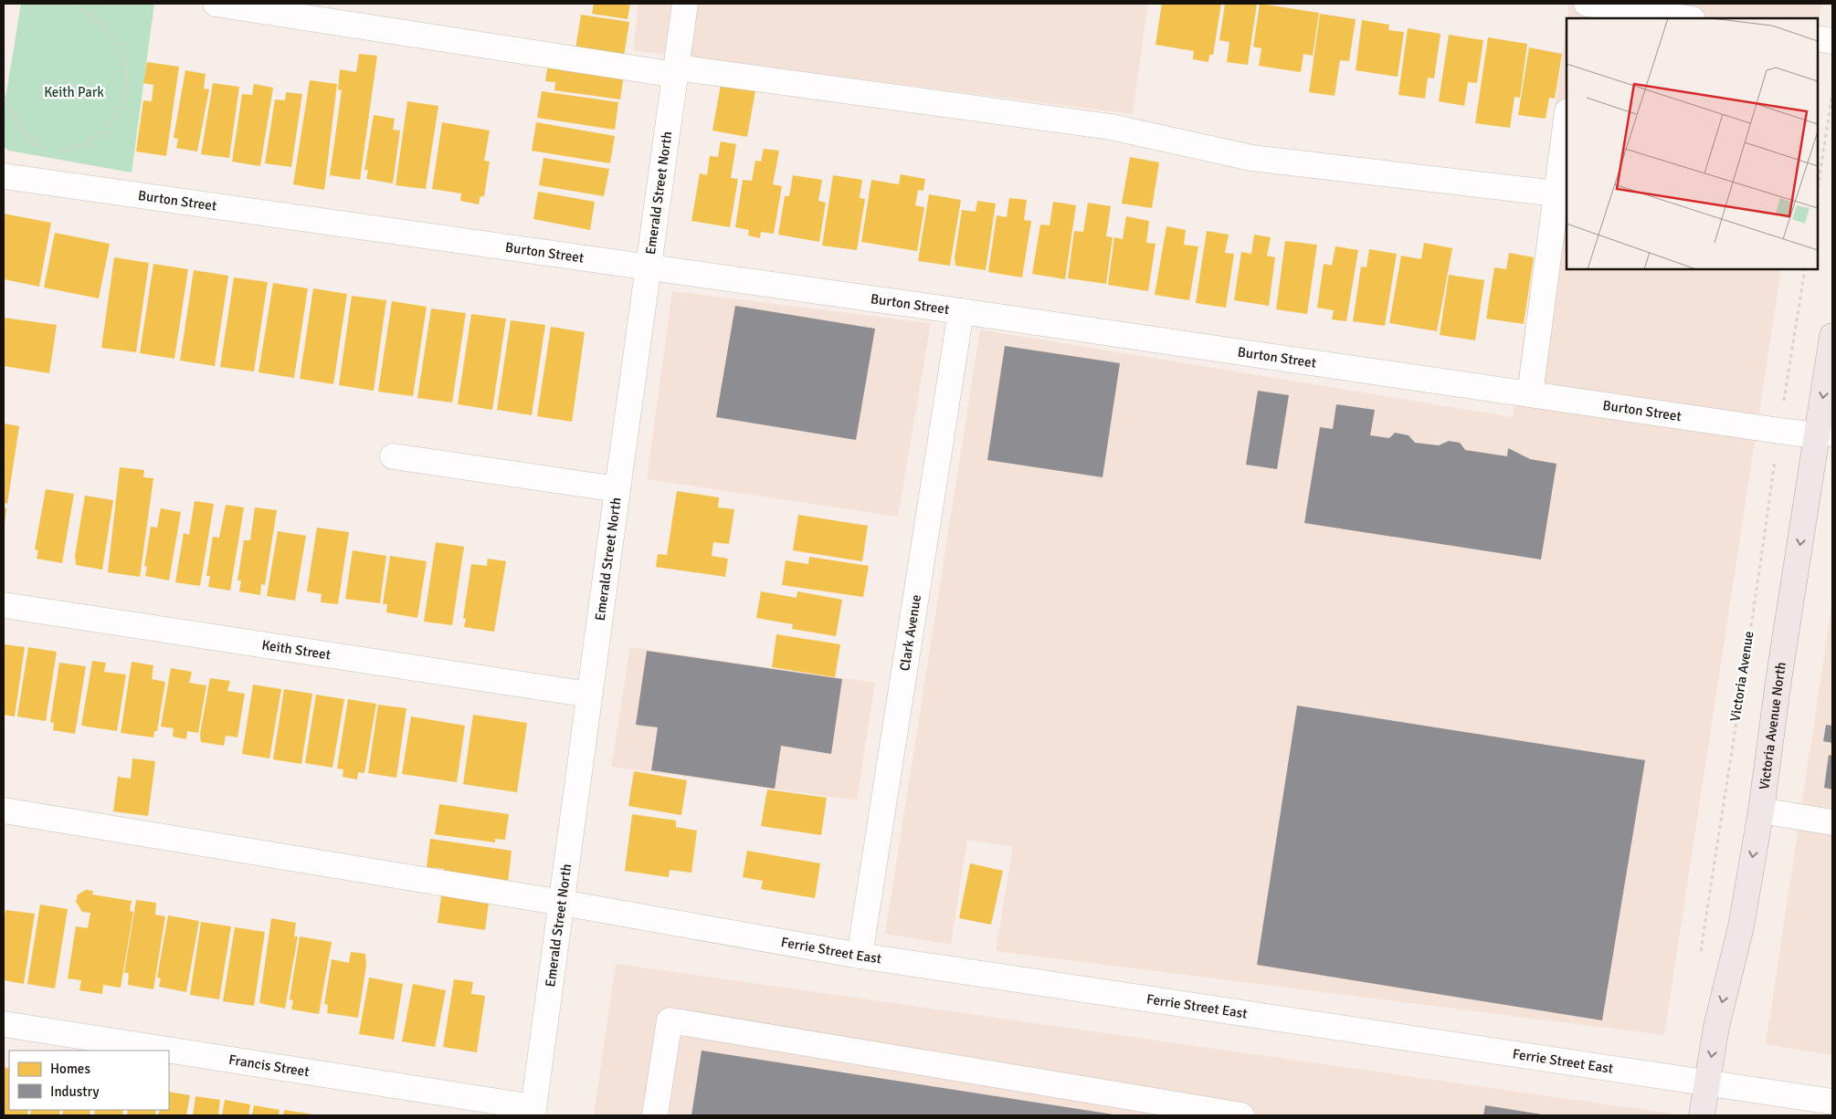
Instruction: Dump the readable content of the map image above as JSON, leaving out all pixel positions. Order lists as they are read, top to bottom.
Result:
{
  "streets": {
    "main road": ["Victoria Avenue North"],
    "street": [
      "Emerald Street North",
      "Burton Street",
      "Clark Avenue",
      "Keith Street",
      "Ferrie Street East",
      "Francis Street"
    ],
    "path": ["Victoria Avenue"]
  },
  "crossings": [
    ["Emerald Street North", "Burton Street"],
    ["Emerald Street North", "Keith Street"],
    ["Emerald Street North", "Ferrie Street East"],
    ["Emerald Street North", "Francis Street"],
    ["Burton Street", "Clark Avenue"],
    ["Burton Street", "Victoria Avenue"],
    ["Burton Street", "Victoria Avenue North"],
    ["Clark Avenue", "Ferrie Street East"],
    ["Victoria Avenue North", "Ferrie Street East"]
  ],
  "one_way": ["Victoria Avenue North"],
  "parks": ["Keith Park"],
  "legend": ["Homes", "Industry"]
}
